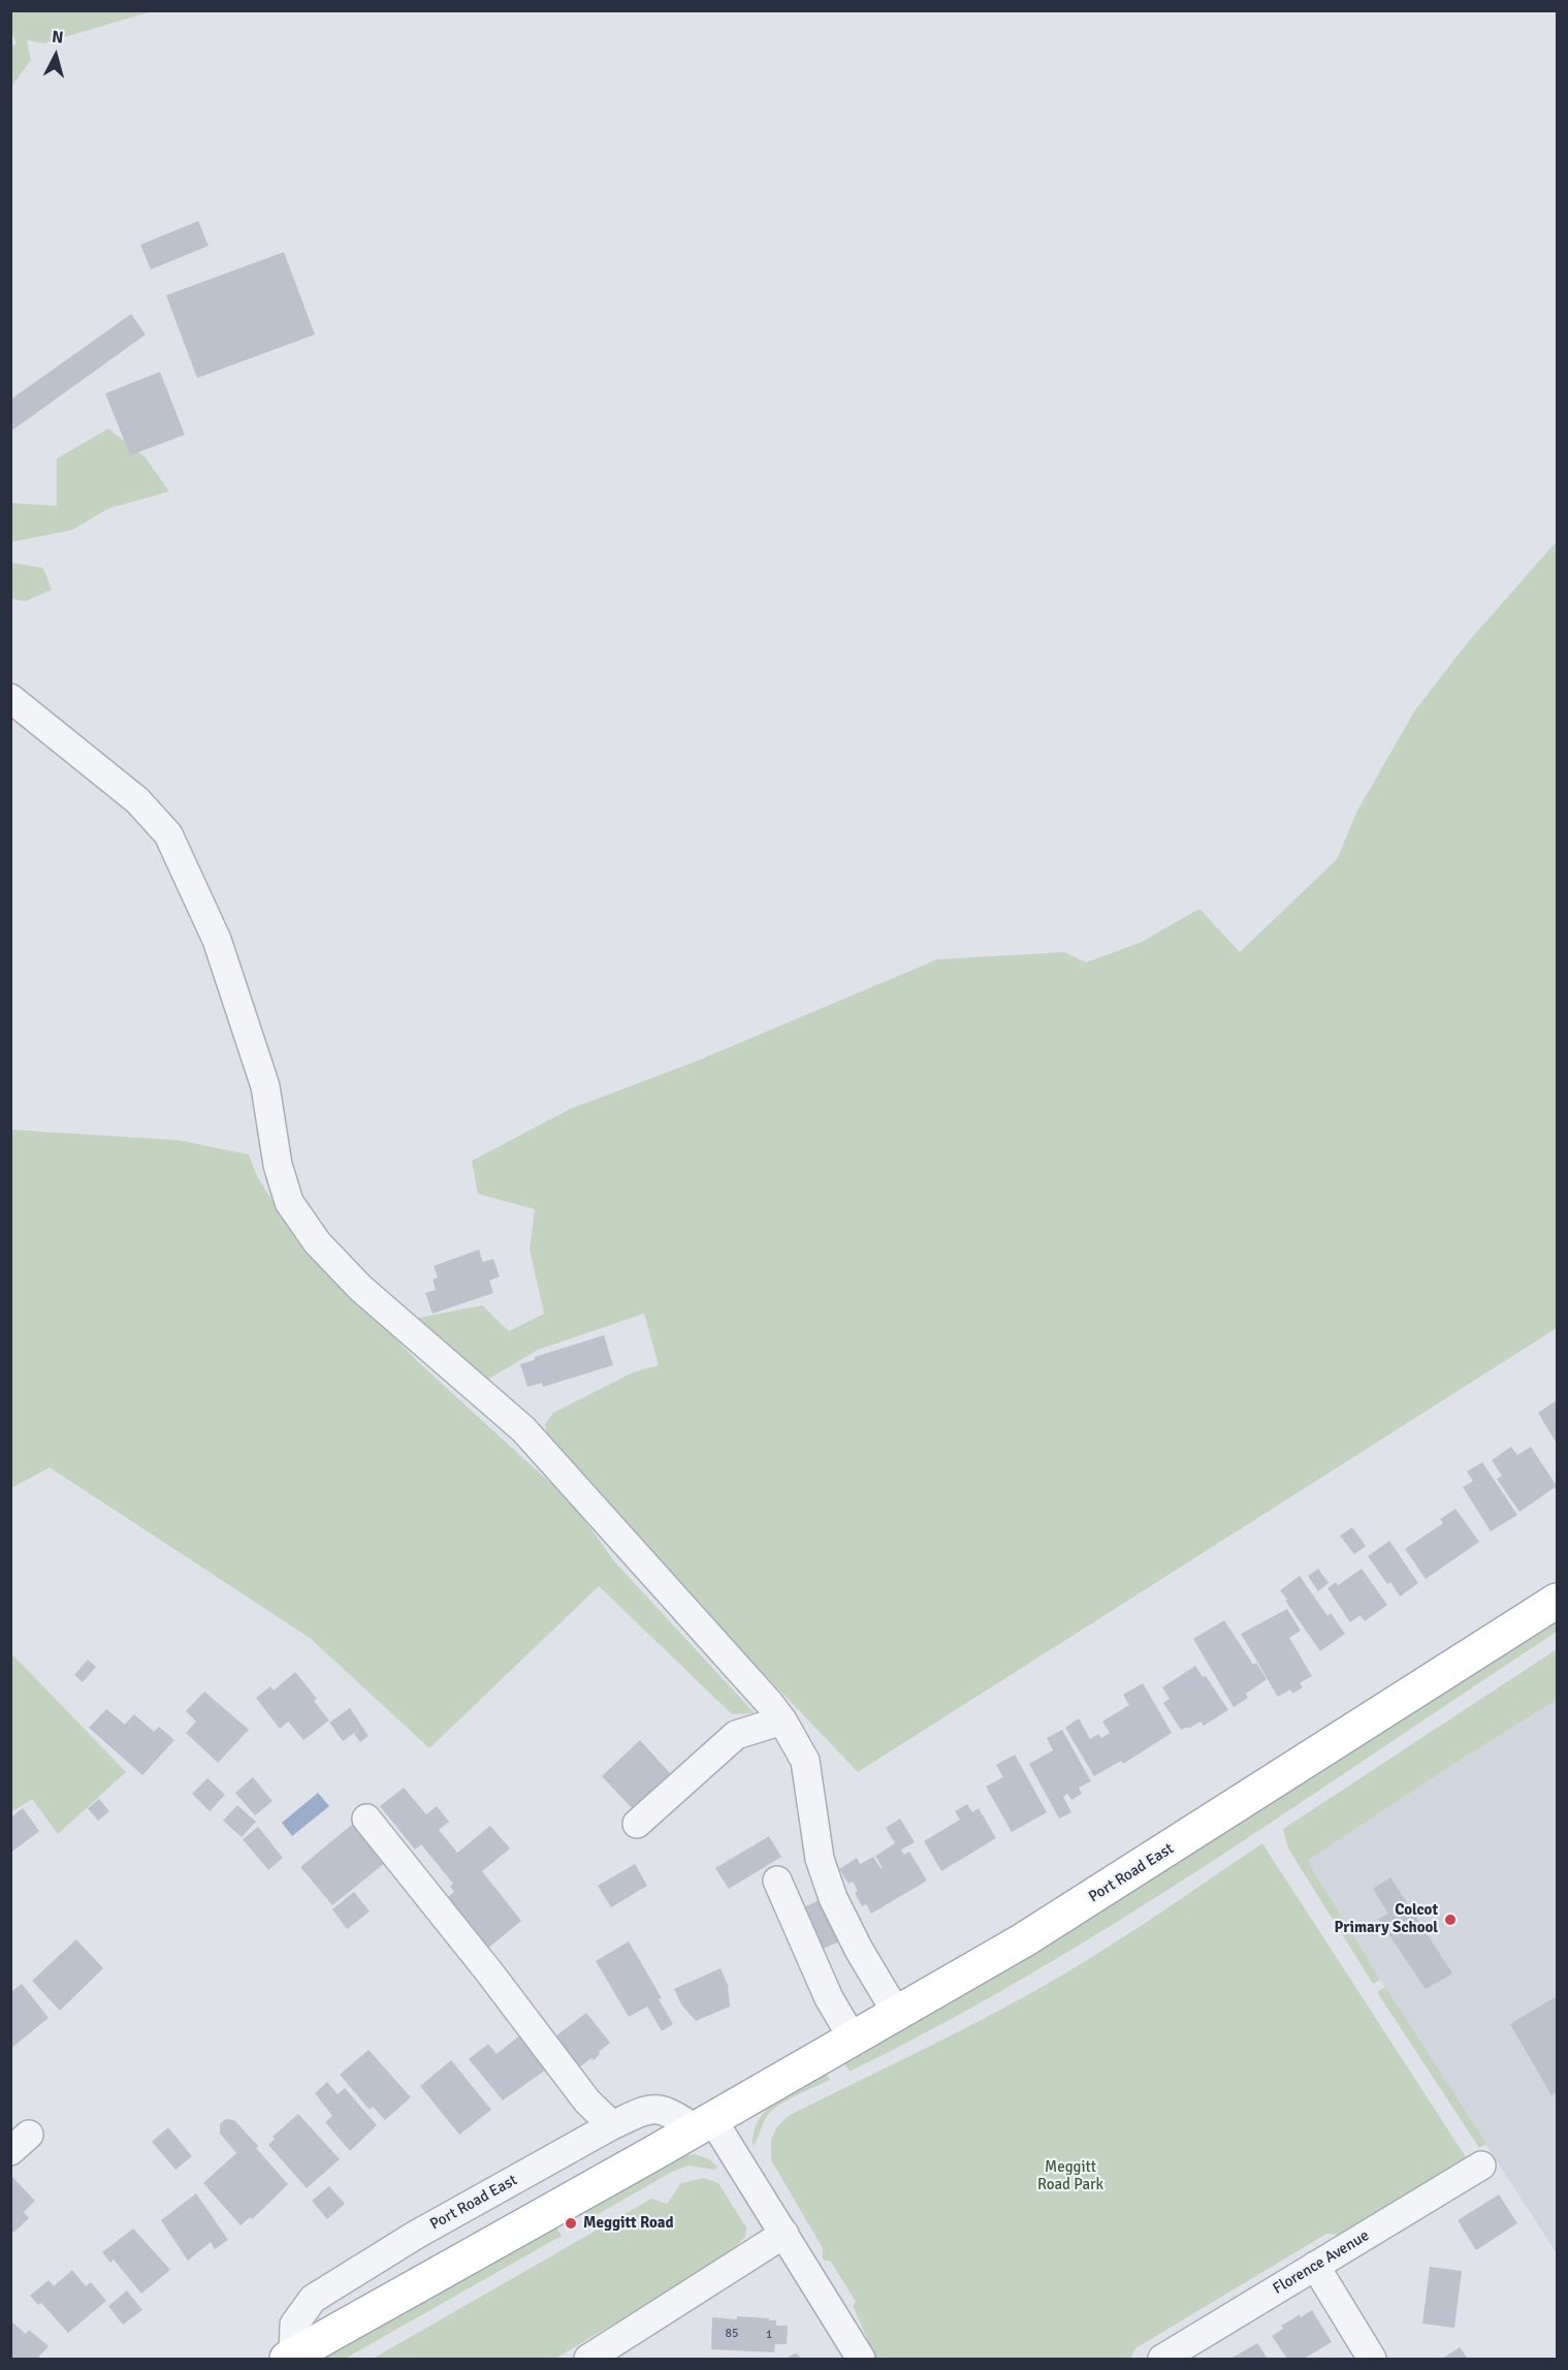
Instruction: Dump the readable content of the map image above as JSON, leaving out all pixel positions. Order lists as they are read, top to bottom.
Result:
{
  "streets": {
    "main road": ["Port Road East"],
    "street": ["Florence Avenue"]
  },
  "parks": ["Meggitt Road Park"],
  "places": ["Colcot Primary School", "Meggitt Road"],
  "house_numbers": ["85", "1"],
  "north": "top"
}
